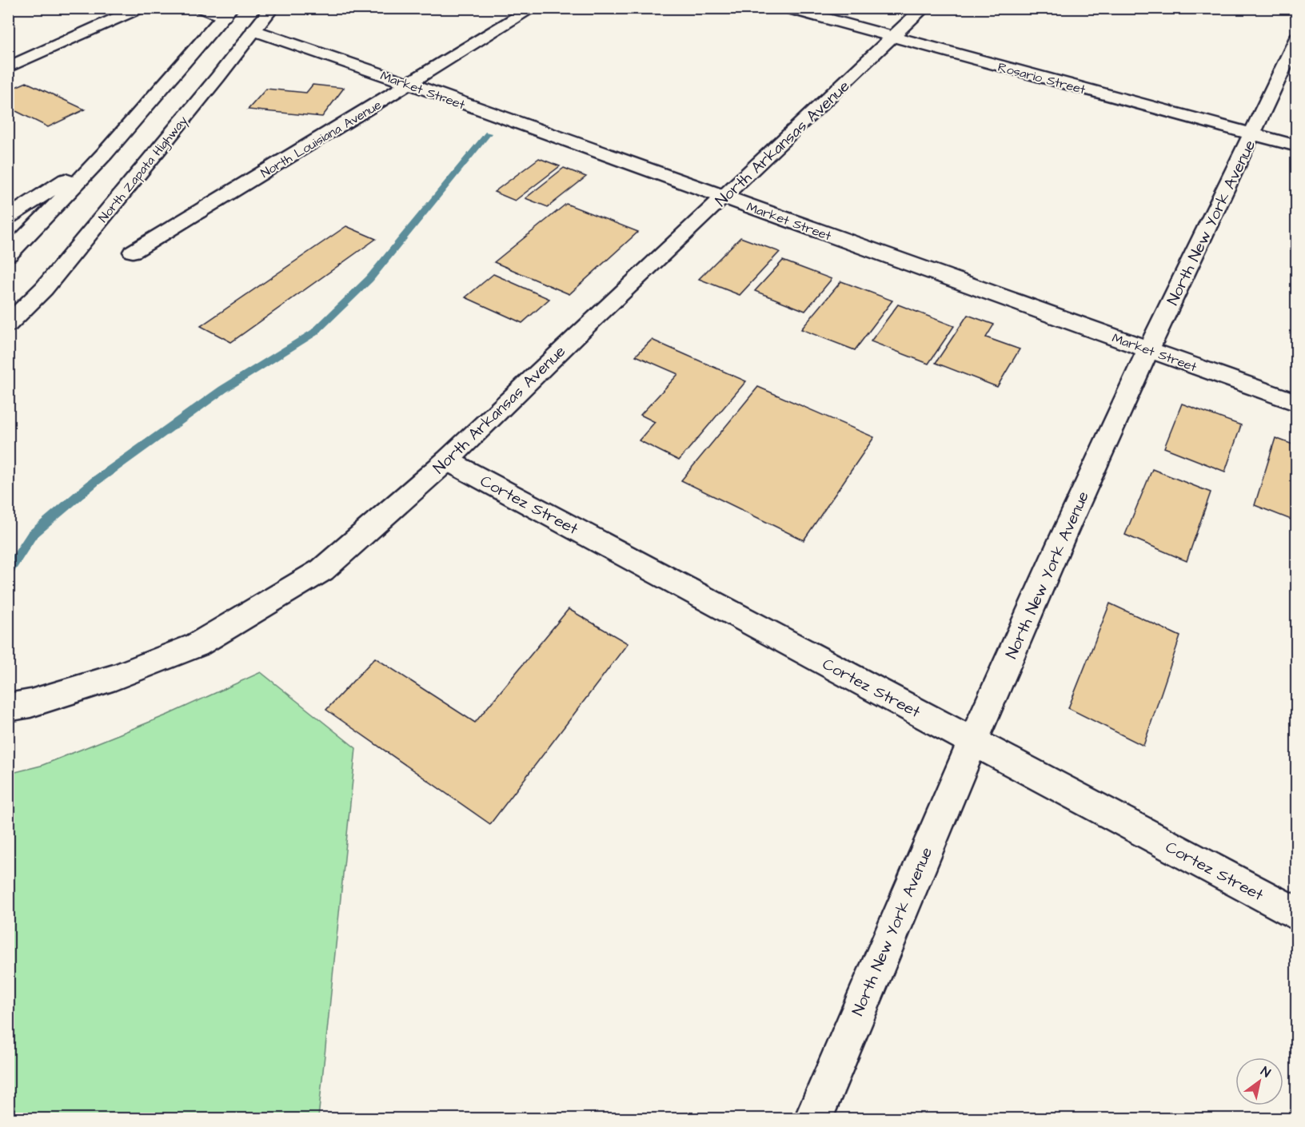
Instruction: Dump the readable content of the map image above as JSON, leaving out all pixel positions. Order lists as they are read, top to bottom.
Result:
{
  "streets": {
    "street": [
      "Rosario Street",
      "Market Street",
      "North Louisiana Avenue",
      "North Arkansas Avenue",
      "North Zapata Highway",
      "North New York Avenue",
      "Cortez Street"
    ]
  },
  "crossings": [
    ["Rosario Street", "North Arkansas Avenue"],
    ["Rosario Street", "North New York Avenue"],
    ["Market Street", "North Louisiana Avenue"],
    ["Market Street", "North Arkansas Avenue"],
    ["Market Street", "North Zapata Highway"],
    ["Market Street", "North New York Avenue"],
    ["North Arkansas Avenue", "Cortez Street"],
    ["North New York Avenue", "Cortez Street"]
  ],
  "north": "top right"
}
